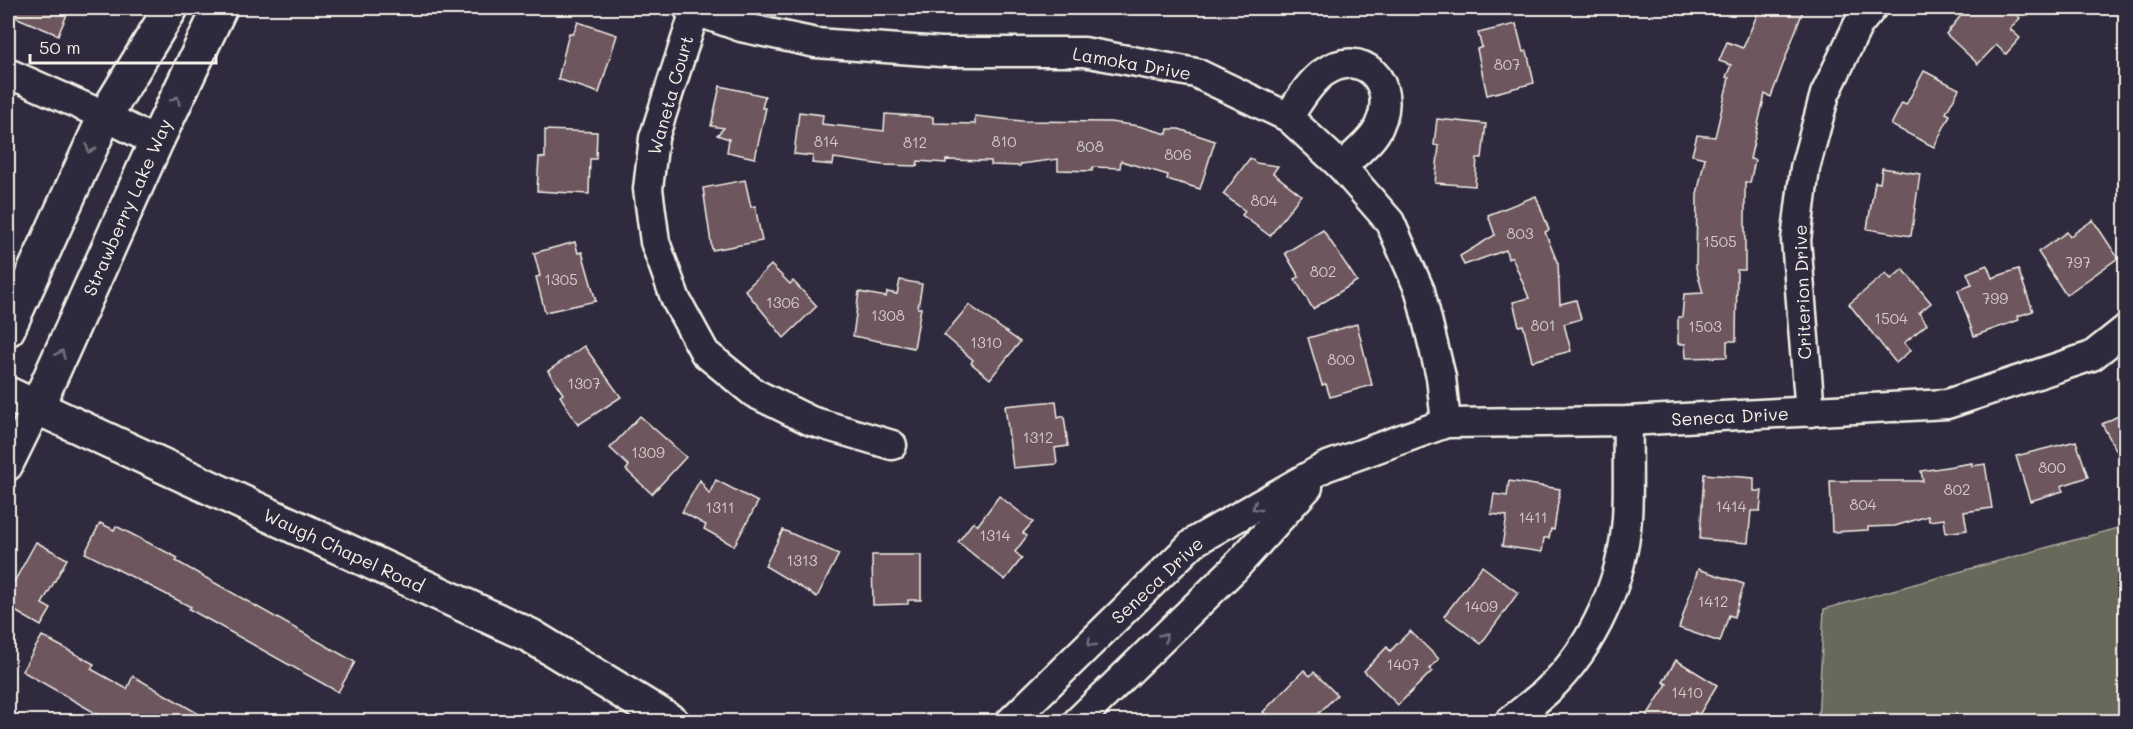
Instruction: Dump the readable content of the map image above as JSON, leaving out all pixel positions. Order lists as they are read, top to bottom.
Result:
{
  "streets": {
    "street": [
      "Lamoka Drive",
      "Waneta Court",
      "Strawberry Lake Way",
      "Criterion Drive",
      "Seneca Drive",
      "Waugh Chapel Road"
    ]
  },
  "crossings": [
    ["Lamoka Drive", "Waneta Court"],
    ["Lamoka Drive", "Seneca Drive"],
    ["Strawberry Lake Way", "Waugh Chapel Road"],
    ["Criterion Drive", "Seneca Drive"]
  ],
  "house_numbers": [
    "807",
    "814",
    "810",
    "812",
    "808",
    "806",
    "804",
    "803",
    "1505",
    "797",
    "802",
    "1305",
    "799",
    "1306",
    "1308",
    "1504",
    "801",
    "1503",
    "1310",
    "800",
    "1307",
    "1312",
    "1309",
    "800",
    "802",
    "804",
    "1414",
    "1311",
    "1411",
    "1314",
    "1313",
    "1412",
    "1409",
    "1407",
    "1410"
  ],
  "scale_bar": "50 m"
}
